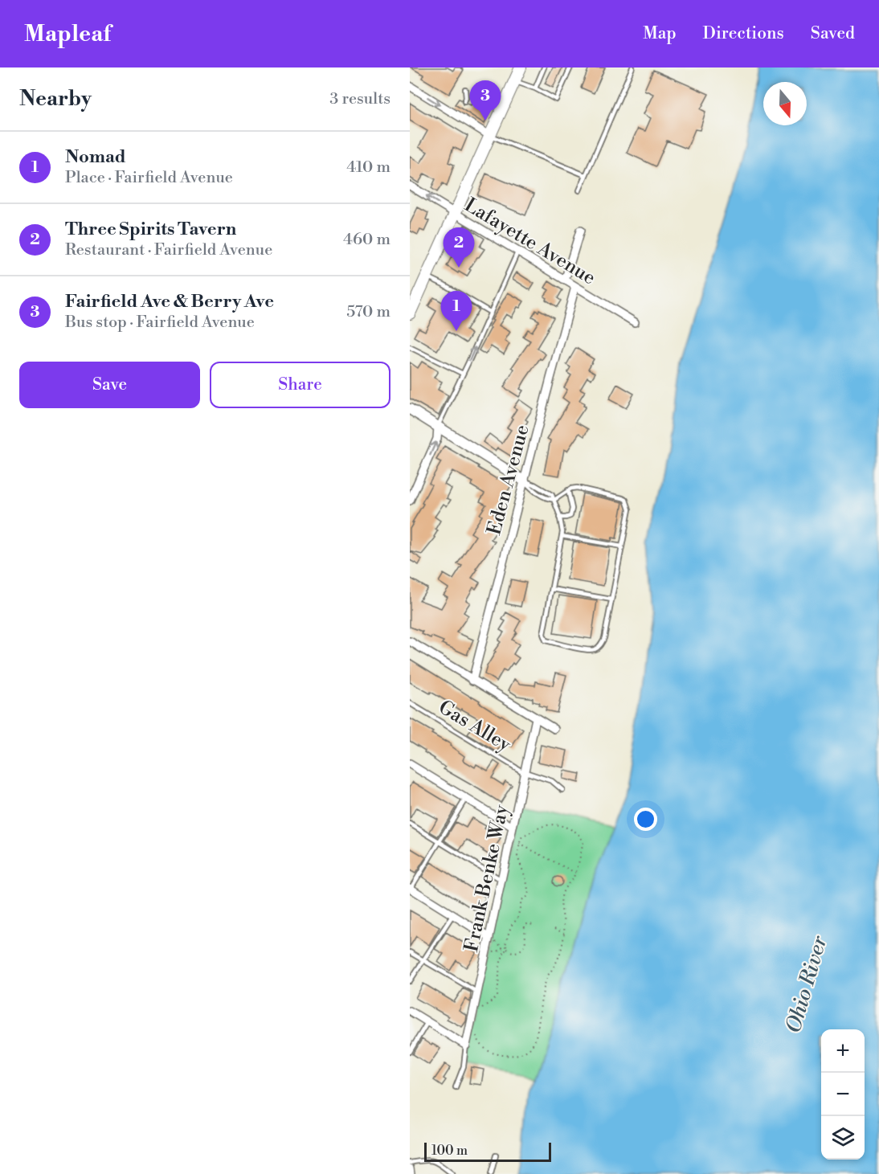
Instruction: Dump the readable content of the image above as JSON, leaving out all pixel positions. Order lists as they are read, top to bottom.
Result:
{
  "streets": {
    "street": ["Lafayette Avenue", "Eden Avenue", "Frank Benke Way"],
    "lane": ["Gas Alley"]
  },
  "crossings": [
    ["Lafayette Avenue", "Eden Avenue"],
    ["Gas Alley", "Frank Benke Way"]
  ],
  "water": ["Ohio River"],
  "scale_bar": "100 m",
  "north": "bottom",
  "page": {
    "header": "Mapleaf",
    "nav": ["Map", "Directions", "Saved"],
    "heading": ["Nearby", "3 results"],
    "pins": ["3", "2", "1"],
    "list": [
      {
        "mark": "1",
        "name": "Nomad",
        "note": "Place · Fairfield Avenue",
        "value": "410 m"
      },
      {
        "mark": "2",
        "name": "Three Spirits Tavern",
        "note": "Restaurant · Fairfield Avenue",
        "value": "460 m"
      },
      {
        "mark": "3",
        "name": "Fairfield Ave & Berry Ave",
        "note": "Bus stop · Fairfield Avenue",
        "value": "570 m"
      }
    ],
    "buttons": ["Save", "Share"],
    "map_buttons": ["+", "−"],
    "scale": "100 m"
  }
}
